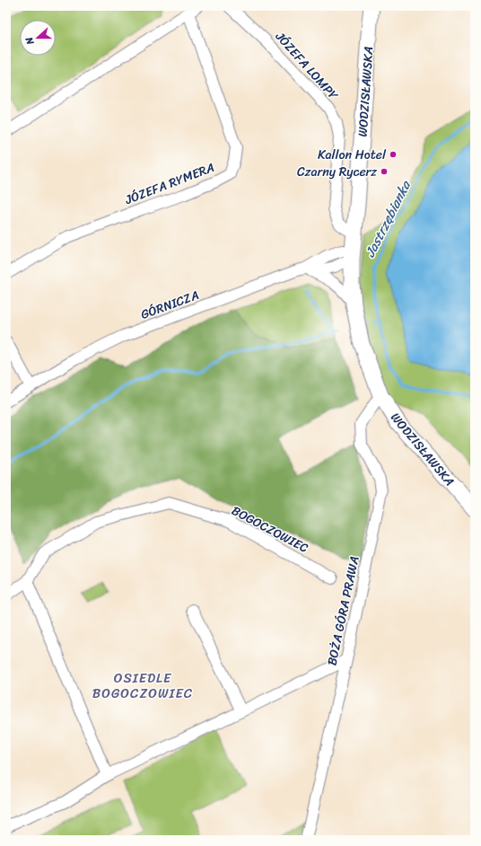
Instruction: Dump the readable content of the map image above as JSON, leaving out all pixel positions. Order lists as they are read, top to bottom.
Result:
{
  "streets": {
    "main road": ["WODZISŁAWSKA"],
    "street": [
      "JÓZEFA LOMPY",
      "JÓZEFA RYMERA",
      "GÓRNICZA",
      "BOGOCZOWIEC",
      "BOŻA GÓRA PRAWA"
    ]
  },
  "crossings": [
    ["JÓZEFA LOMPY", "WODZISŁAWSKA"],
    ["WODZISŁAWSKA", "GÓRNICZA"],
    ["WODZISŁAWSKA", "BOŻA GÓRA PRAWA"]
  ],
  "districts": ["OSIEDLE BOGOCZOWIEC"],
  "water": ["Jastrzębianka"],
  "places": ["Kallon Hotel", "Czarny Rycerz"],
  "north": "left"
}
